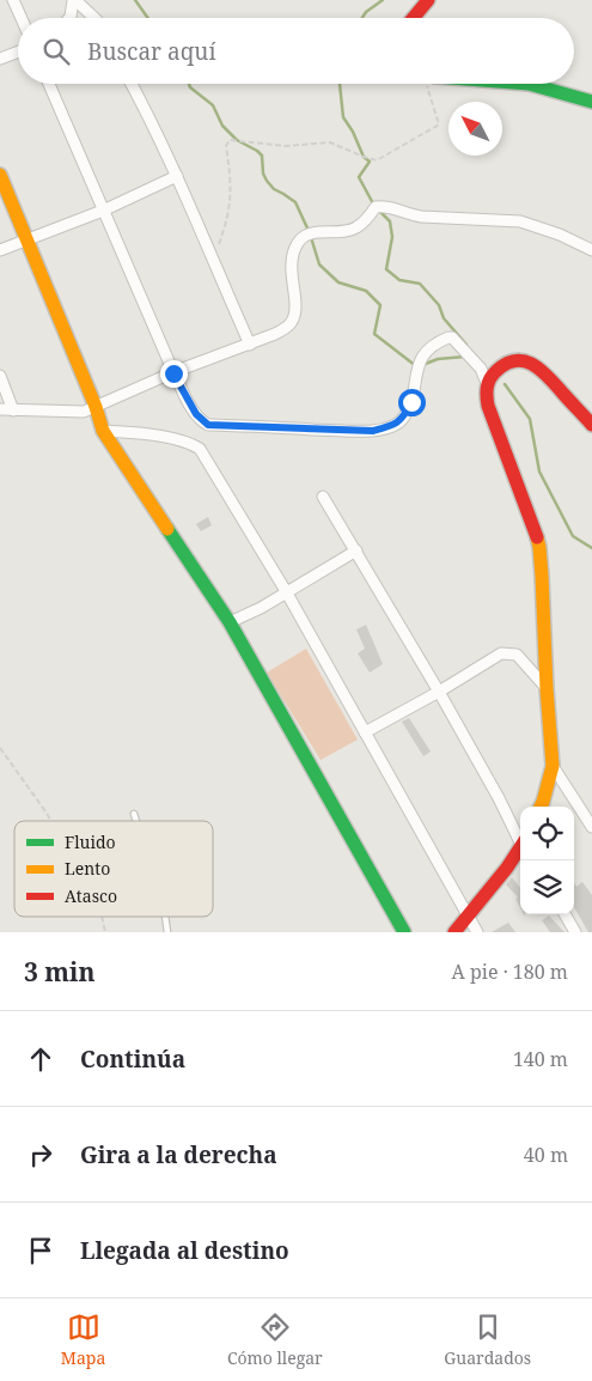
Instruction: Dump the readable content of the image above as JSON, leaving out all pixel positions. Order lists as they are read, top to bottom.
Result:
{
  "legend": ["Fluido", "Lento", "Atasco"],
  "north": "top left",
  "page": {
    "search": "Buscar aquí",
    "heading": ["3 min", "A pie · 180 m"],
    "list": [
      ["Continúa", "140 m"],
      ["Gira a la derecha", "40 m"],
      "Llegada al destino"
    ],
    "nav": ["Mapa", "Cómo llegar", "Guardados"]
  }
}
